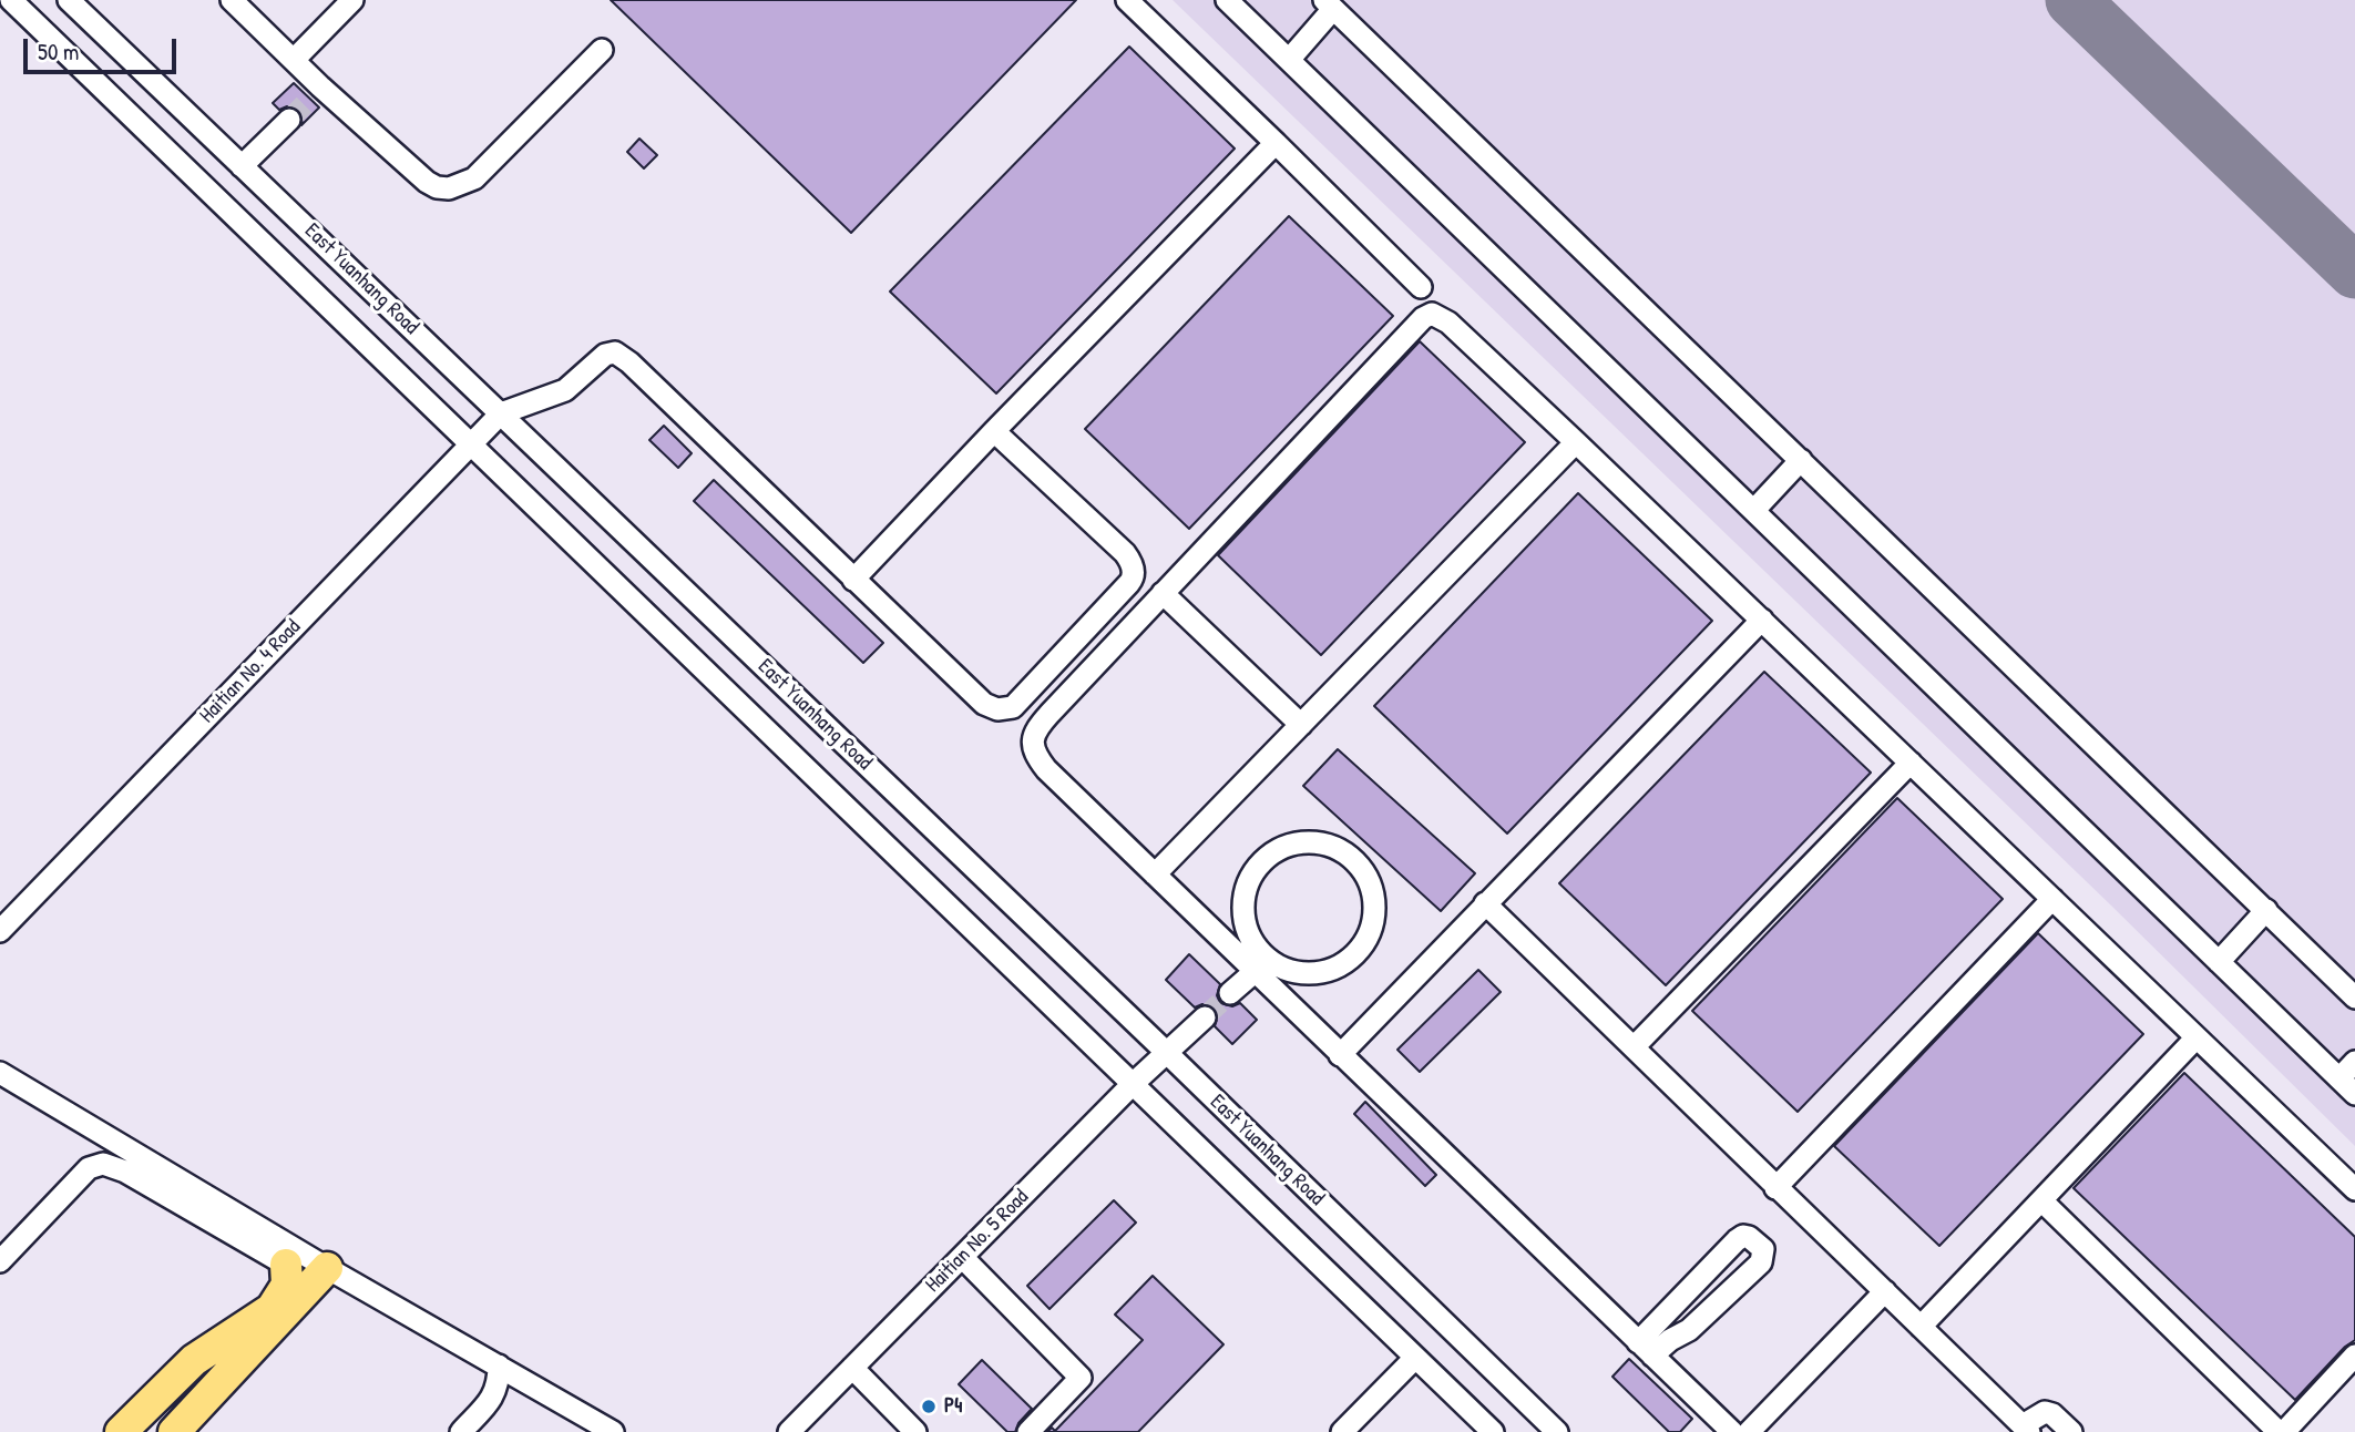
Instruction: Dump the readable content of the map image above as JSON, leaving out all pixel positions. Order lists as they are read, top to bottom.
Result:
{
  "streets": {
    "street": ["East Yuanhang Road", "Haitian No. 4 Road", "Haitian No. 5 Road"]
  },
  "crossings": [
    ["East Yuanhang Road", "Haitian No. 4 Road"],
    ["East Yuanhang Road", "Haitian No. 5 Road"]
  ],
  "places": ["P4"],
  "scale_bar": "50 m"
}
